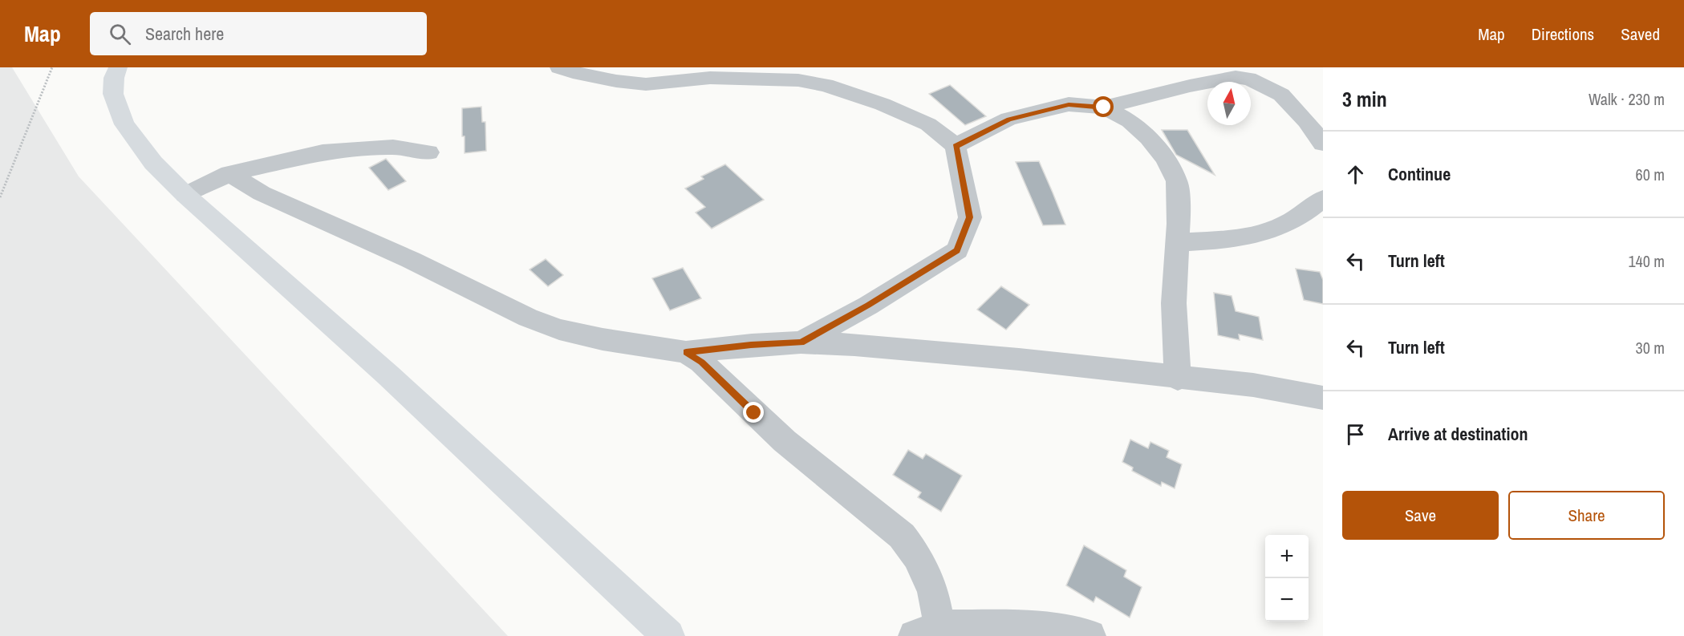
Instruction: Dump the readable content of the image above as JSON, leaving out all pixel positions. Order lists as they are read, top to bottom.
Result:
{
  "north": "top",
  "page": {
    "header": "Map",
    "search": "Search here",
    "nav": ["Map", "Directions", "Saved"],
    "heading": ["3 min", "Walk · 230 m"],
    "list": [
      ["Continue", "60 m"],
      ["Turn left", "140 m"],
      ["Turn left", "30 m"],
      "Arrive at destination"
    ],
    "buttons": ["Save", "Share"],
    "map_buttons": ["+", "−"]
  }
}
